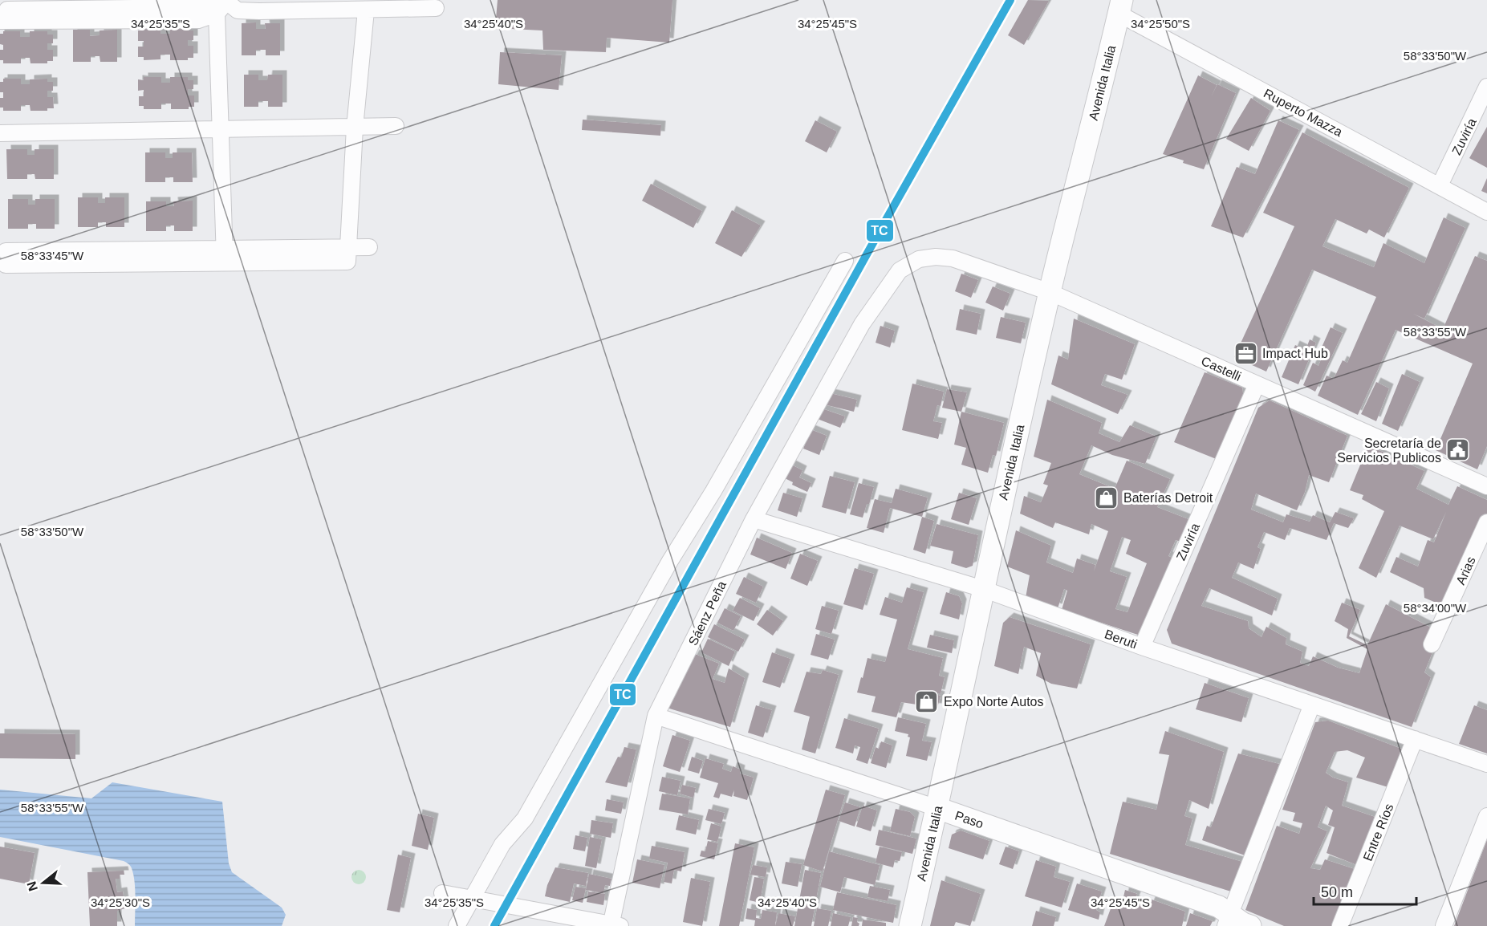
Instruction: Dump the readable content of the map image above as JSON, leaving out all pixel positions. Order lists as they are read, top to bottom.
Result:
{
  "streets": {
    "street": [
      "Avenida Italia",
      "Ruperto Mazza",
      "Zuviría",
      "Castelli",
      "Arias",
      "Sáenz Peña",
      "Beruti",
      "Paso",
      "Entre Ríos"
    ]
  },
  "crossings": [
    ["Avenida Italia", "Ruperto Mazza"],
    ["Avenida Italia", "Castelli"],
    ["Avenida Italia", "Beruti"],
    ["Avenida Italia", "Paso"],
    ["Ruperto Mazza", "Zuviría"],
    ["Zuviría", "Castelli"],
    ["Zuviría", "Beruti"],
    ["Castelli", "Sáenz Peña"],
    ["Sáenz Peña", "Beruti"],
    ["Sáenz Peña", "Paso"],
    ["Beruti", "Entre Ríos"]
  ],
  "places": {
    "office": ["Impact Hub"],
    "public building": ["Secretaría de Servicios Publicos"],
    "shop": ["Baterías Detroit", "Expo Norte Autos"]
  },
  "lines": ["transit line TC"],
  "scale_bar": "50 m",
  "north": "left",
  "coordinates": [
    "34°25'35\"S",
    "34°25'40\"S",
    "34°25'45\"S",
    "34°25'50\"S",
    "58°33'50\"W",
    "58°33'45\"W",
    "58°33'55\"W",
    "58°34'00\"W",
    "34°25'30\"S"
  ]
}
